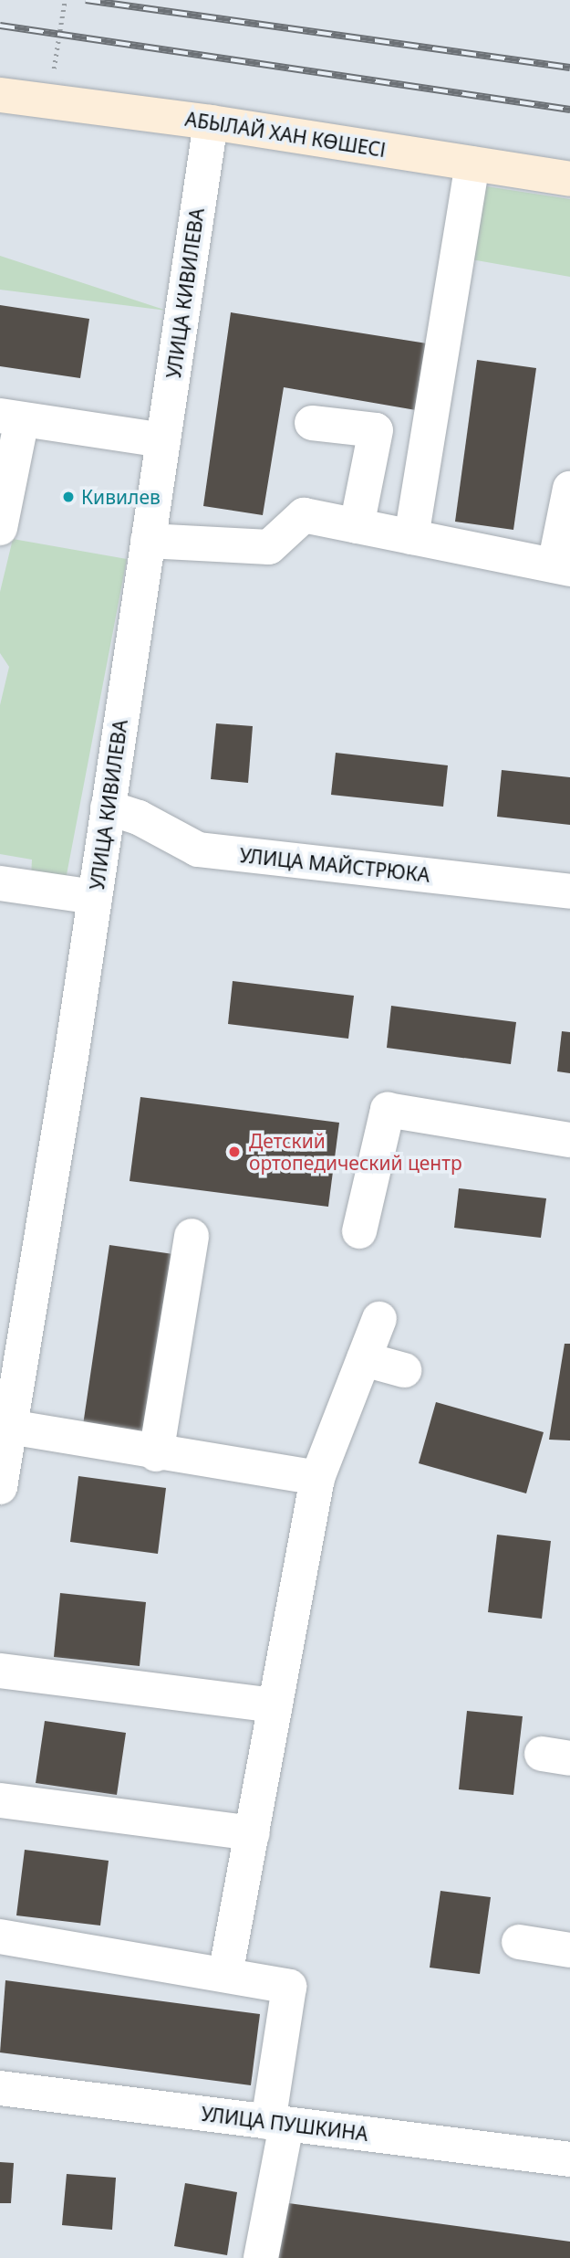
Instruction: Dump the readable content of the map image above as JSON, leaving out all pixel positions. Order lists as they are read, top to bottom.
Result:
{
  "streets": {
    "main road": ["АБЫЛАЙ ХАН КӨШЕСІ"],
    "street": ["УЛИЦА КИВИЛЕВА", "УЛИЦА МАЙСТРЮКА", "УЛИЦА ПУШКИНА"]
  },
  "crossings": [
    ["АБЫЛАЙ ХАН КӨШЕСІ", "УЛИЦА КИВИЛЕВА"],
    ["УЛИЦА КИВИЛЕВА", "УЛИЦА МАЙСТРЮКА"]
  ],
  "places": ["Кивилев", "Детский ортопедический центр"]
}
